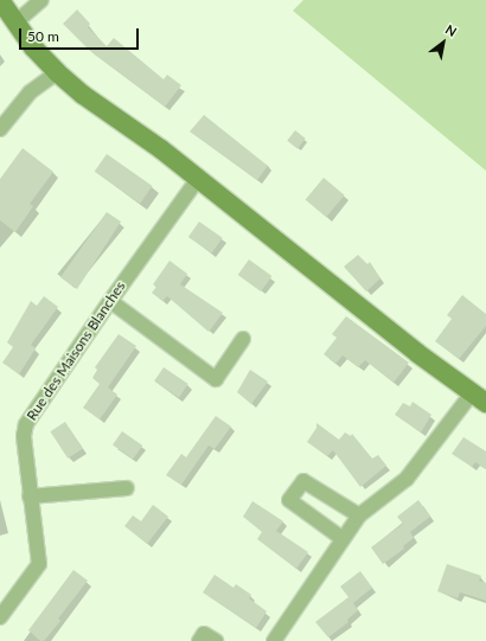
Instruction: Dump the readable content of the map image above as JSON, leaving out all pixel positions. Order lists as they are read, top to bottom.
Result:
{
  "streets": {
    "street": ["Rue des Maisons Blanches"]
  },
  "scale_bar": "50 m",
  "north": "top right"
}
